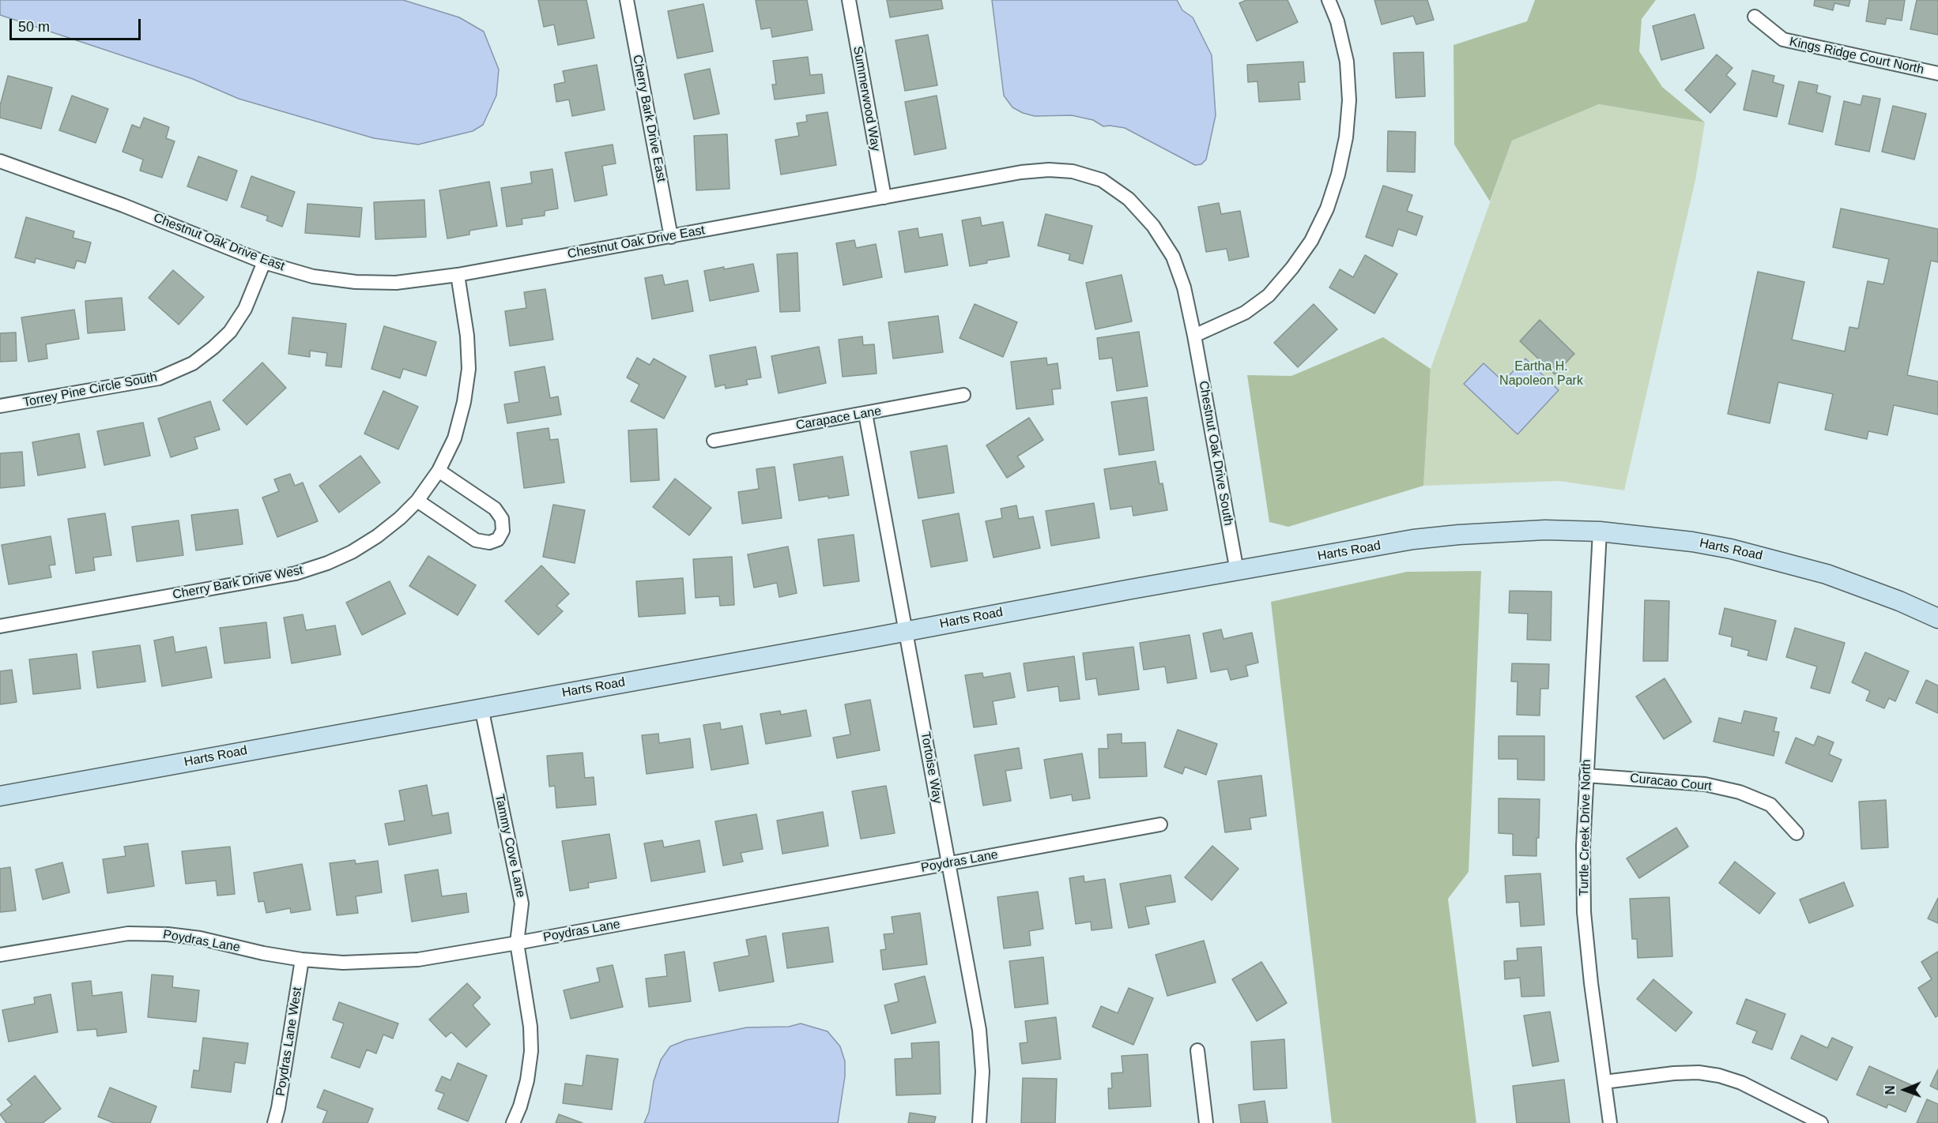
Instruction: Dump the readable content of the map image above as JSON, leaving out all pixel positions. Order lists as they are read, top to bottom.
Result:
{
  "streets": {
    "street": [
      "Kings Ridge Court North",
      "Summerwood Way",
      "Cherry Bark Drive East",
      "Chestnut Oak Drive East",
      "Torrey Pine Circle South",
      "Carapace Lane",
      "Chestnut Oak Drive South",
      "Harts Road",
      "Cherry Bark Drive West",
      "Tortoise Way",
      "Curacao Court",
      "Turtle Creek Drive North",
      "Tammy Cove Lane",
      "Poydras Lane",
      "Poydras Lane West"
    ]
  },
  "crossings": [
    ["Summerwood Way", "Chestnut Oak Drive East"],
    ["Cherry Bark Drive East", "Chestnut Oak Drive East"],
    ["Chestnut Oak Drive East", "Torrey Pine Circle South"],
    ["Chestnut Oak Drive East", "Chestnut Oak Drive South"],
    ["Chestnut Oak Drive East", "Cherry Bark Drive West"],
    ["Carapace Lane", "Tortoise Way"],
    ["Chestnut Oak Drive South", "Harts Road"],
    ["Harts Road", "Tortoise Way"],
    ["Harts Road", "Turtle Creek Drive North"],
    ["Harts Road", "Tammy Cove Lane"],
    ["Tortoise Way", "Poydras Lane"],
    ["Curacao Court", "Turtle Creek Drive North"],
    ["Tammy Cove Lane", "Poydras Lane"],
    ["Poydras Lane", "Poydras Lane West"]
  ],
  "parks": ["Eartha H. Napoleon Park"],
  "scale_bar": "50 m",
  "north": "left"
}
